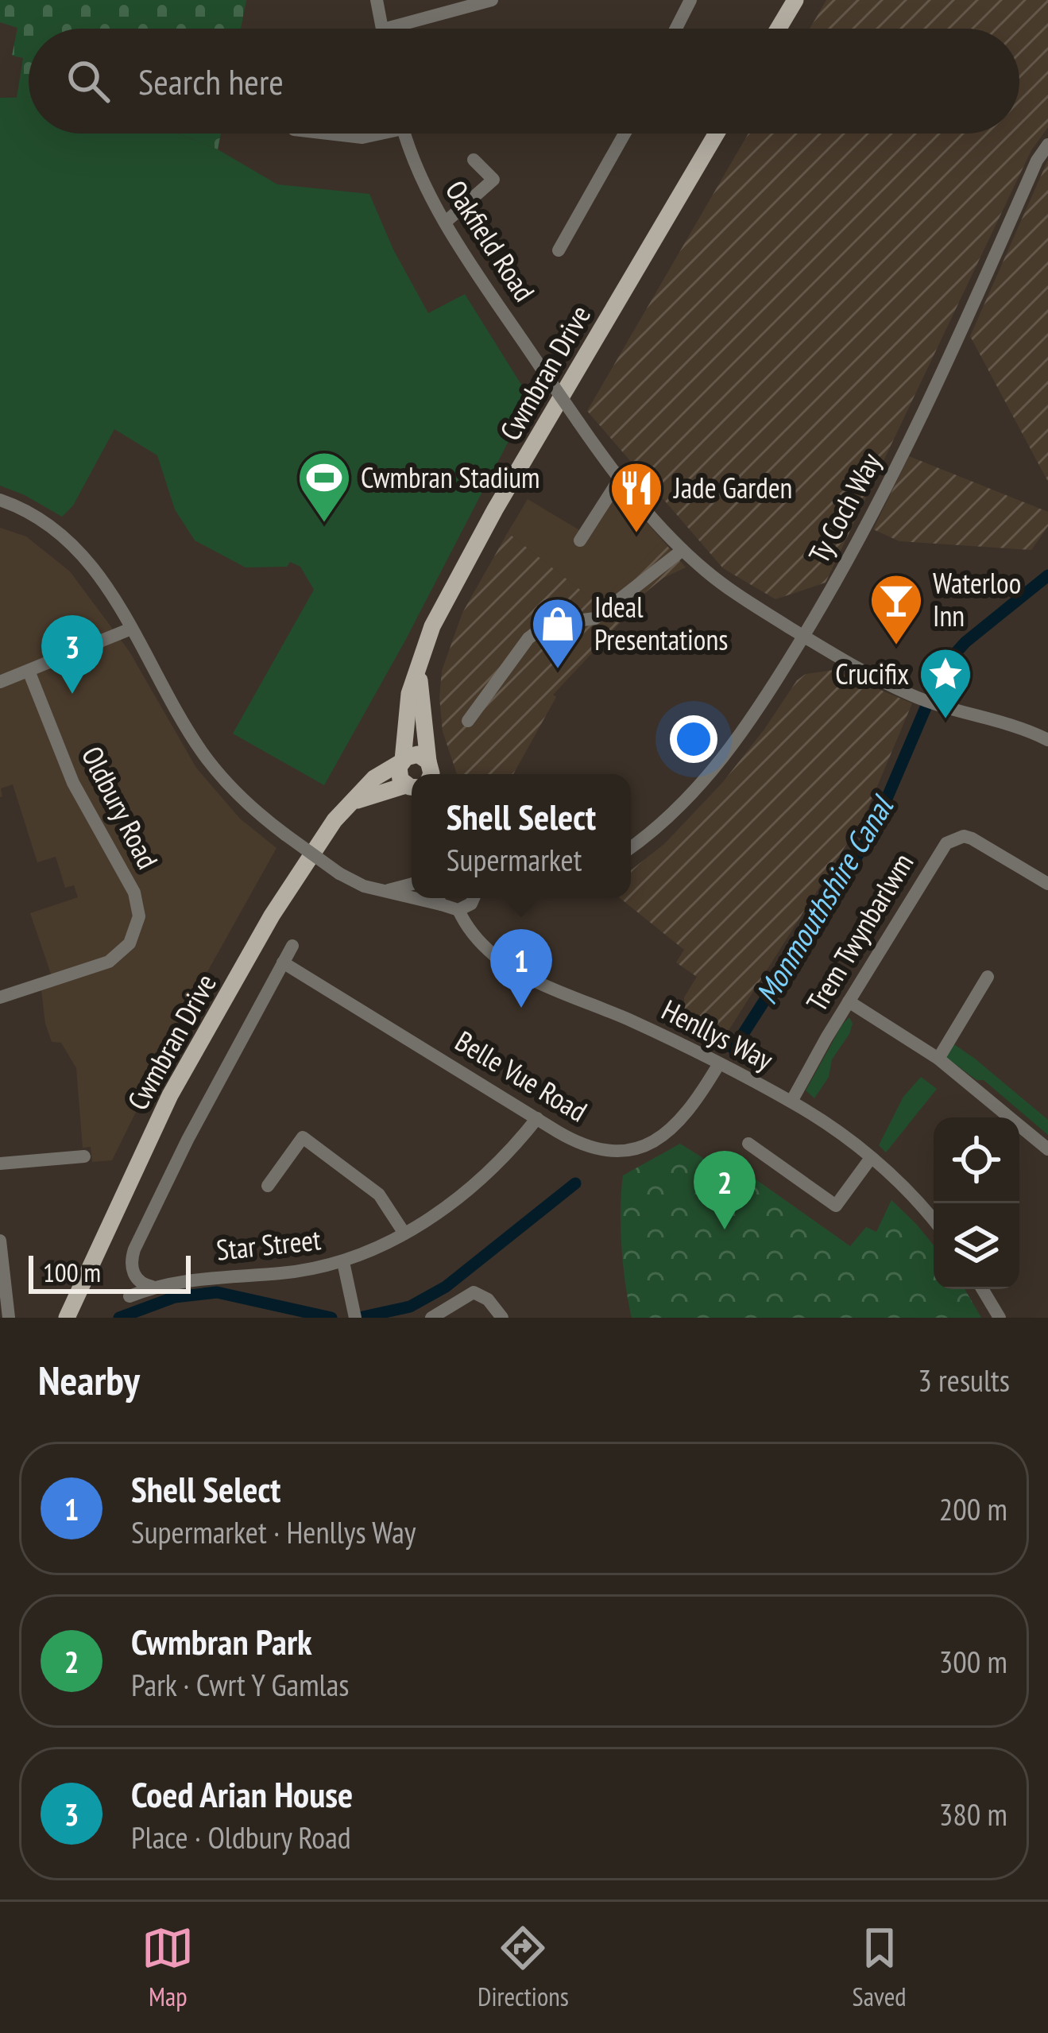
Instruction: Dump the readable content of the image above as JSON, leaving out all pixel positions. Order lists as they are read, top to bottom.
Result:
{
  "streets": {
    "main road": ["Cwmbran Drive"],
    "street": [
      "Oakfield Road",
      "Ty Coch Way",
      "Oldbury Road",
      "Trem Twynbarlwm",
      "Henllys Way",
      "Belle Vue Road",
      "Star Street"
    ]
  },
  "crossings": [
    ["Oakfield Road", "Ty Coch Way"],
    ["Trem Twynbarlwm", "Henllys Way"],
    ["Henllys Way", "Belle Vue Road"],
    ["Belle Vue Road", "Star Street"]
  ],
  "water": ["Monmouthshire Canal"],
  "places": {
    "sports": ["Cwmbran Stadium"],
    "restaurant": ["Jade Garden"],
    "bar": ["Waterloo Inn"],
    "shop": ["Ideal Presentations"],
    "place": ["Crucifix"]
  },
  "scale_bar": "100 m",
  "page": {
    "search": "Search here",
    "pins": ["3", "1", "2"],
    "popup": ["Shell Select", "Supermarket"],
    "scale": "100 m",
    "heading": ["Nearby", "3 results"],
    "list": [
      {
        "mark": "1",
        "name": "Shell Select",
        "note": "Supermarket · Henllys Way",
        "value": "200 m"
      },
      {
        "mark": "2",
        "name": "Cwmbran Park",
        "note": "Park · Cwrt Y Gamlas",
        "value": "300 m"
      },
      {
        "mark": "3",
        "name": "Coed Arian House",
        "note": "Place · Oldbury Road",
        "value": "380 m"
      }
    ],
    "nav": ["Map", "Directions", "Saved"]
  }
}
